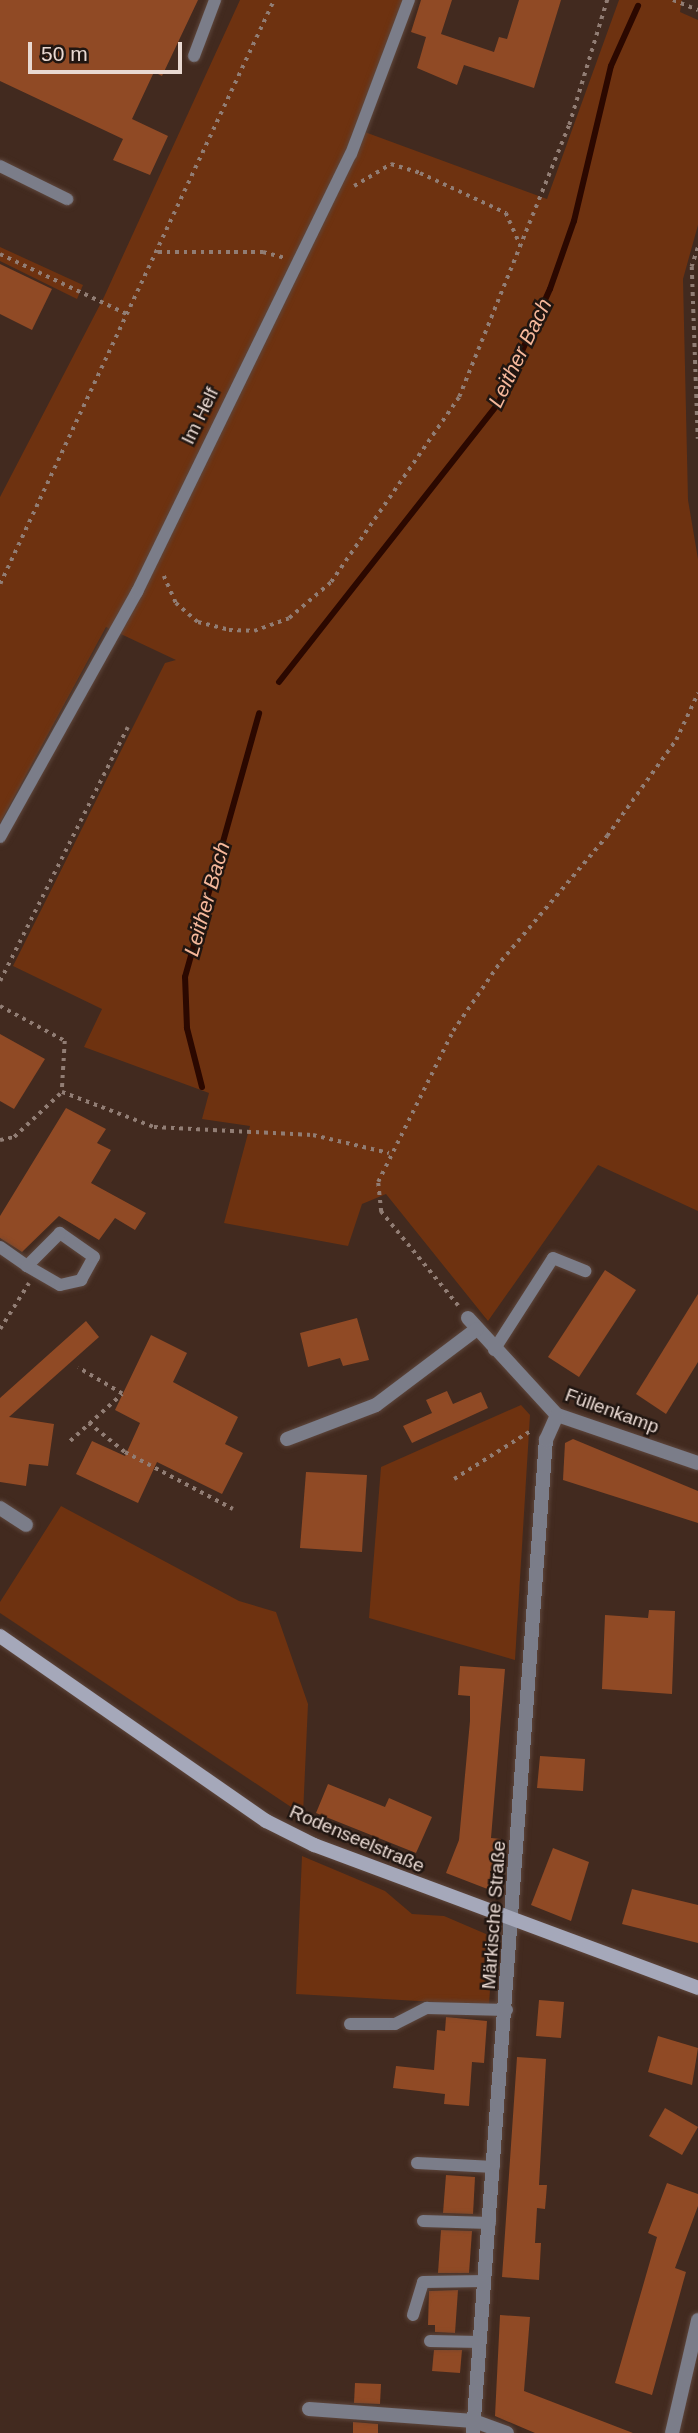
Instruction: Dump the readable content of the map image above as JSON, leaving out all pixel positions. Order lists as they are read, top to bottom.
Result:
{
  "streets": {
    "main road": ["Rodenseelstraße"],
    "street": ["Füllenkamp", "Märkische Straße"],
    "lane": ["Im Helf"]
  },
  "crossings": [
    ["Füllenkamp", "Märkische Straße"],
    ["Rodenseelstraße", "Märkische Straße"]
  ],
  "water": ["Leither Bach"],
  "scale_bar": "50 m"
}
